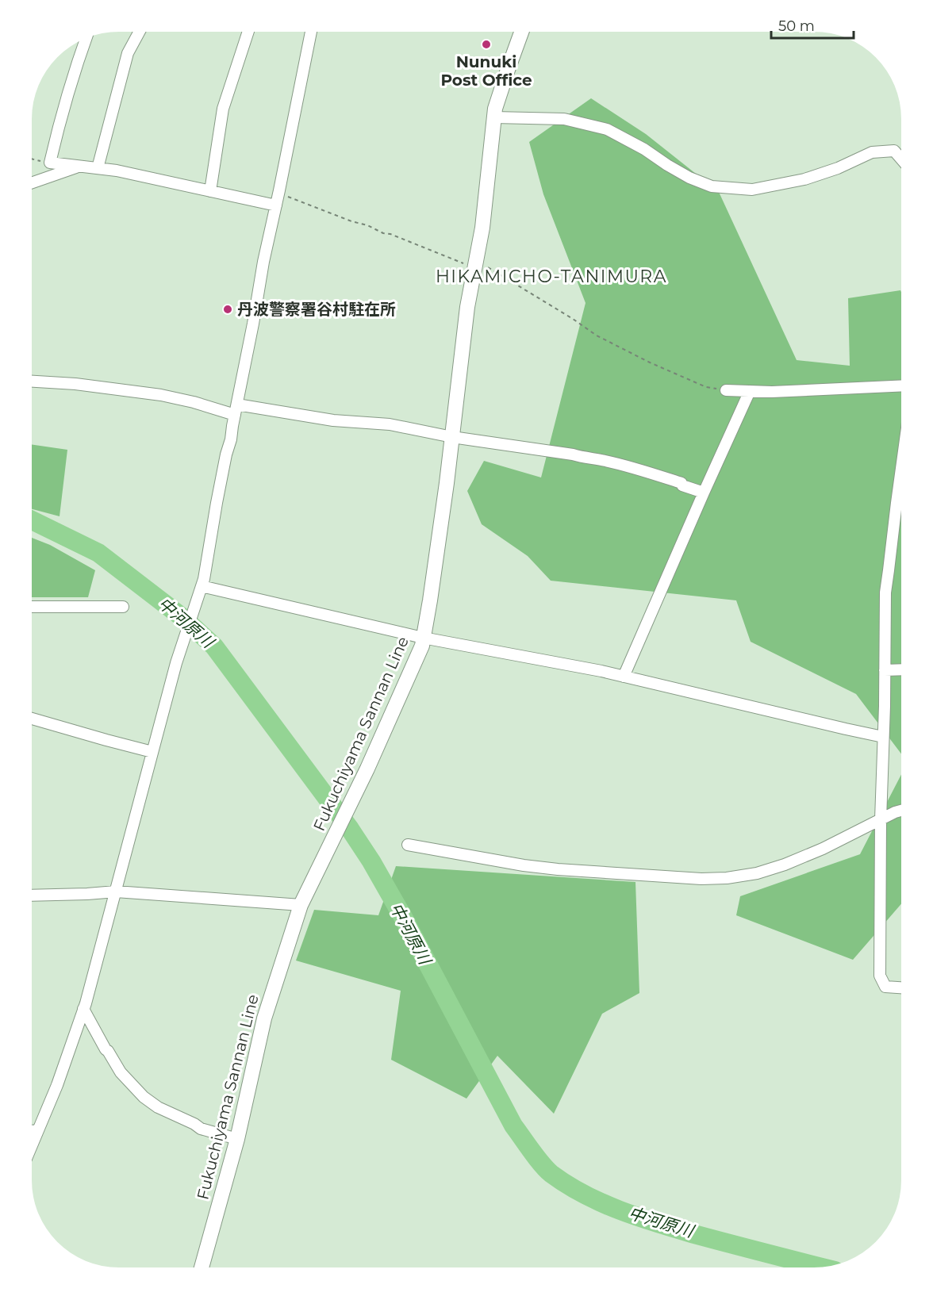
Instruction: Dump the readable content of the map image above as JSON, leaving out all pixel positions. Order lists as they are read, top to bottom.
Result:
{
  "streets": {
    "main road": ["Fukuchiyama Sannan Line"]
  },
  "districts": ["HIKAMICHO-TANIMURA"],
  "water": ["中河原川"],
  "places": ["Nunuki Post Office", "丹波警察署谷村駐在所"],
  "scale_bar": "50 m"
}
